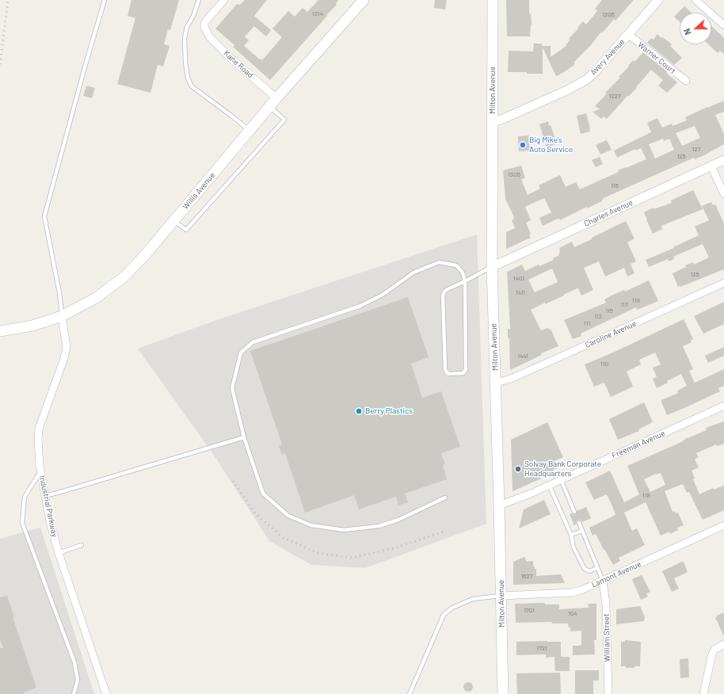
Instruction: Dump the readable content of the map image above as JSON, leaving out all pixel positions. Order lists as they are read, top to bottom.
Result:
{
  "streets": {
    "main road": ["Milton Avenue", "Willis Avenue"],
    "street": [
      "Avery Avenue",
      "Warner Court",
      "Kane Road",
      "Charles Avenue",
      "Caroline Avenue",
      "Freeman Avenue",
      "Industrial Parkway",
      "Lamont Avenue",
      "William Street"
    ]
  },
  "crossings": [
    ["Avery Avenue", "Warner Court"],
    ["Avery Avenue", "Milton Avenue"],
    ["Kane Road", "Willis Avenue"],
    ["Milton Avenue", "Charles Avenue"],
    ["Milton Avenue", "Caroline Avenue"],
    ["Milton Avenue", "Freeman Avenue"],
    ["Milton Avenue", "Lamont Avenue"],
    ["Willis Avenue", "Industrial Parkway"],
    ["Lamont Avenue", "William Street"]
  ],
  "places": ["Big Mike's Auto Service", "Berry Plastics", "Solvay Bank Corporate Headquarters"],
  "house_numbers": [
    "1314",
    "1206",
    "1227",
    "127",
    "125",
    "1305",
    "115",
    "135",
    "1401",
    "1411",
    "119",
    "117",
    "115",
    "113",
    "111",
    "1441",
    "110",
    "118",
    "1627",
    "1701",
    "104",
    "1721"
  ],
  "north": "left"
}
